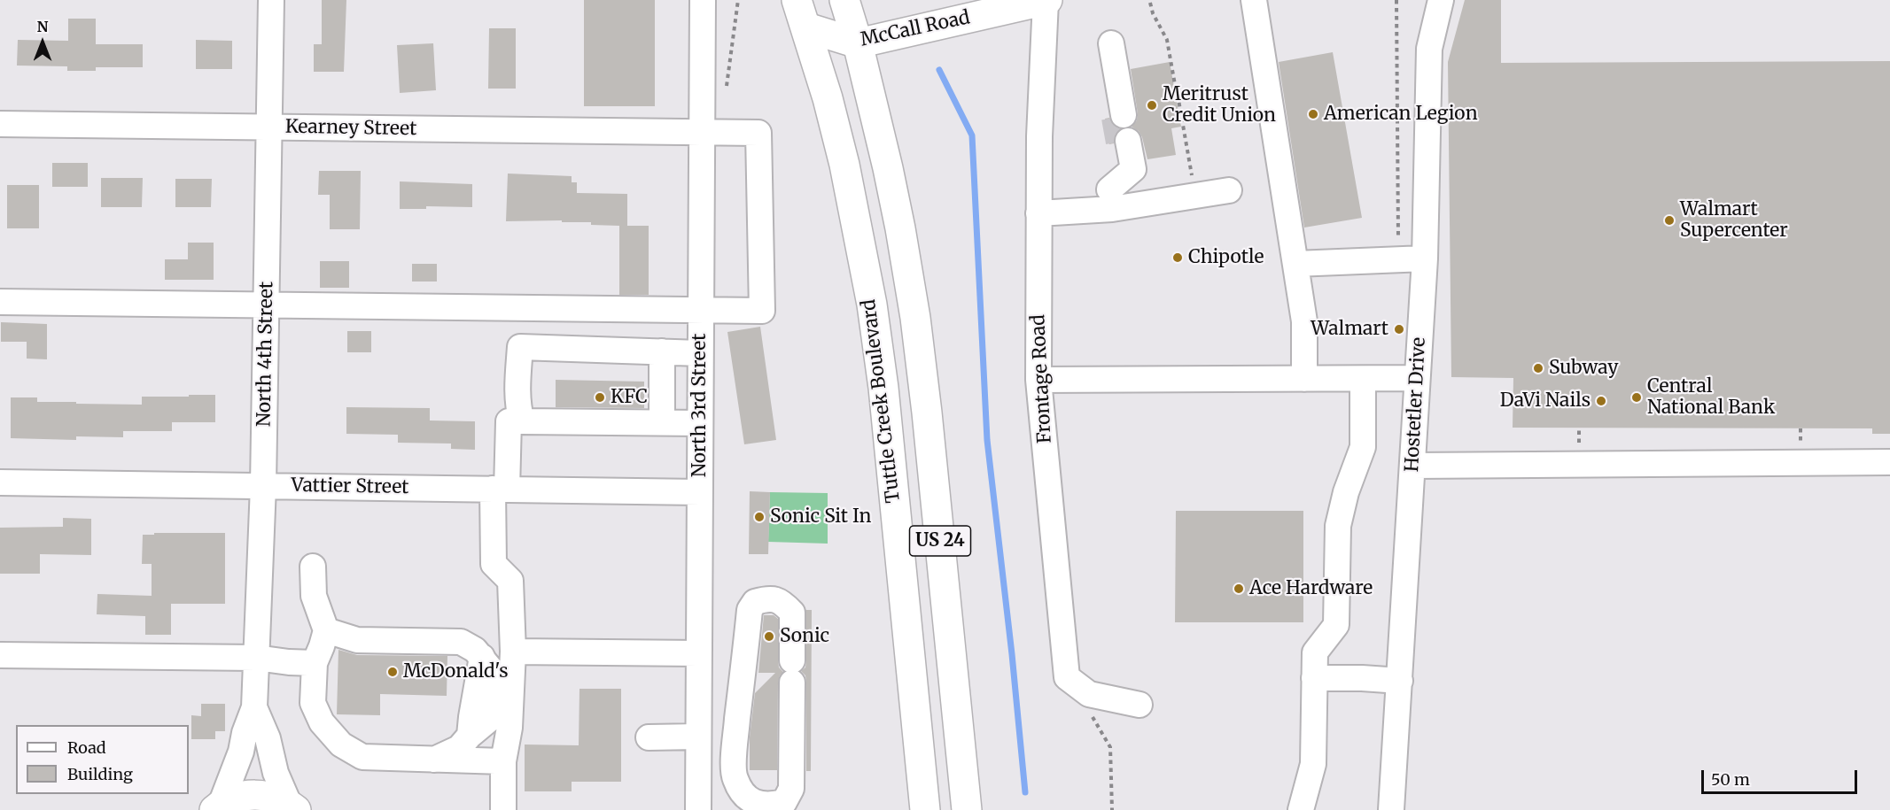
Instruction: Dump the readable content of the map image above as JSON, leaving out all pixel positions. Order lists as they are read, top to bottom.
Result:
{
  "streets": {
    "main road": ["McCall Road", "Tuttle Creek Boulevard", "US 24"],
    "street": [
      "Kearney Street",
      "North 4th Street",
      "Frontage Road",
      "Hostetler Drive",
      "North 3rd Street",
      "Vattier Street"
    ]
  },
  "crossings": [
    ["McCall Road", "Frontage Road"],
    ["McCall Road", "Tuttle Creek Boulevard"],
    ["McCall Road", "US 24"],
    ["Kearney Street", "North 4th Street"],
    ["Kearney Street", "North 3rd Street"],
    ["North 4th Street", "Vattier Street"],
    ["North 3rd Street", "Vattier Street"]
  ],
  "places": [
    "Meritrust Credit Union",
    "American Legion",
    "Walmart Supercenter",
    "Chipotle",
    "Walmart",
    "Subway",
    "KFC",
    "Central National Bank",
    "DaVi Nails",
    "Sonic Sit In",
    "Ace Hardware",
    "Sonic",
    "McDonald's"
  ],
  "legend": ["Road", "Building"],
  "scale_bar": "50 m",
  "north": "top"
}
